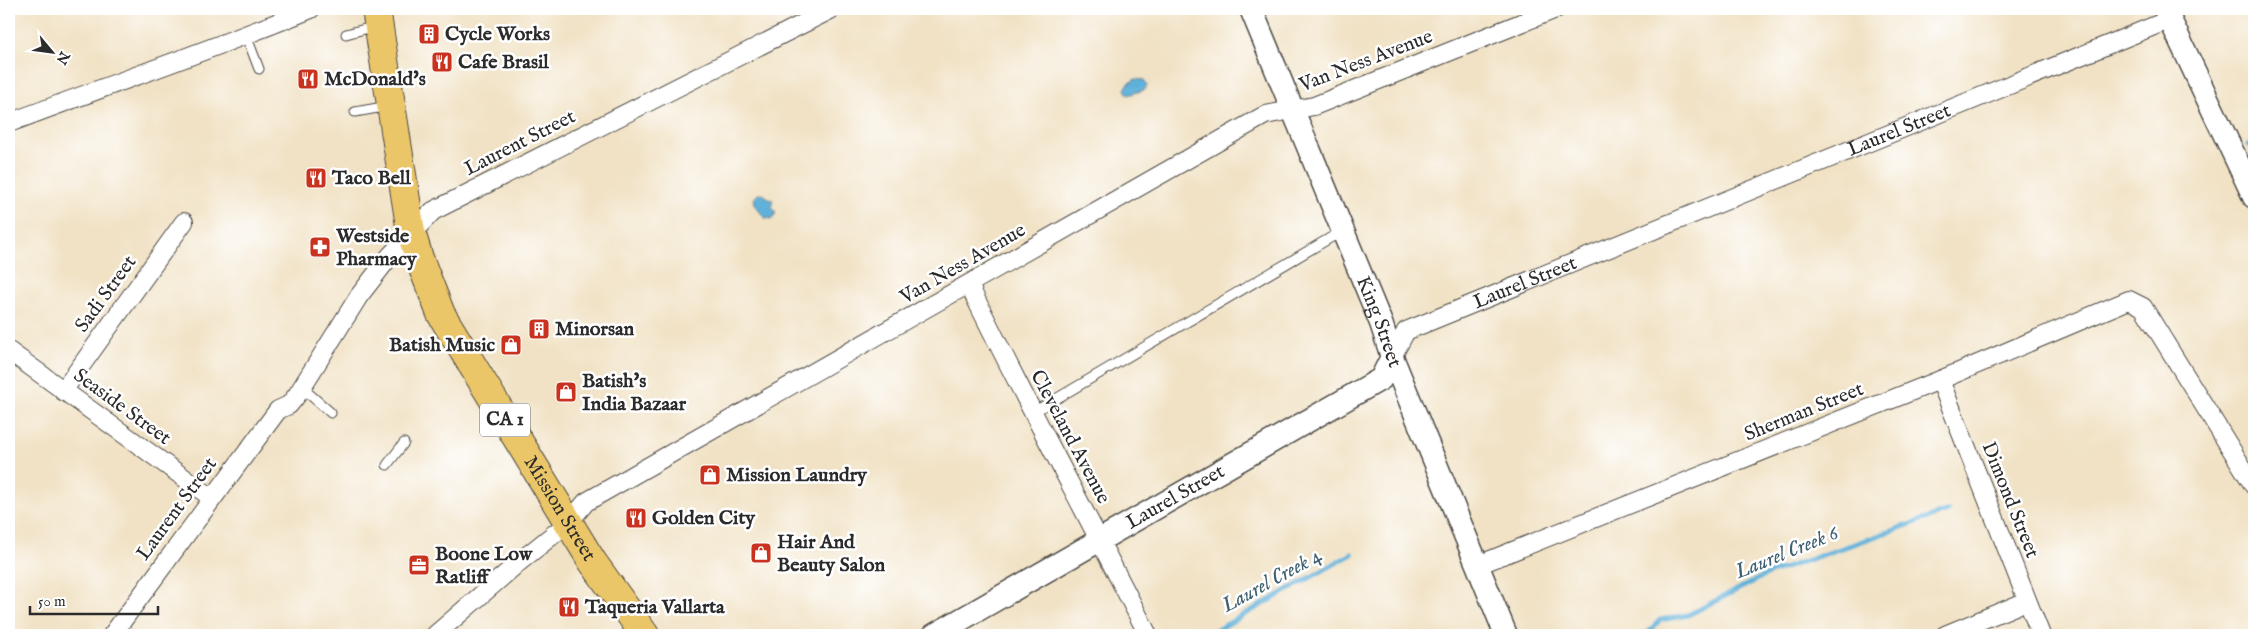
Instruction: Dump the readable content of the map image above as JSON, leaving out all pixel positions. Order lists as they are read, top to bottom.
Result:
{
  "streets": {
    "highway": ["CA 1", "Mission Street"],
    "street": [
      "Van Ness Avenue",
      "Laurel Street",
      "Laurent Street",
      "Sadi Street",
      "King Street",
      "Seaside Street",
      "Sherman Street",
      "Cleveland Avenue",
      "Dimond Street"
    ]
  },
  "crossings": [
    ["Van Ness Avenue", "King Street"],
    ["Van Ness Avenue", "Cleveland Avenue"],
    ["Van Ness Avenue", "Mission Street"],
    ["Laurel Street", "King Street"],
    ["Laurel Street", "Cleveland Avenue"],
    ["Laurent Street", "Seaside Street"],
    ["Laurent Street", "Mission Street"],
    ["Sadi Street", "Seaside Street"],
    ["King Street", "Sherman Street"],
    ["Sherman Street", "Dimond Street"]
  ],
  "water": ["Laurel Creek 6", "Laurel Creek 4"],
  "places": {
    "building": ["Cycle Works", "Minorsan"],
    "restaurant": [
      "Cafe Brasil",
      "McDonald's",
      "Taco Bell",
      "Golden City",
      "Taqueria Vallarta"
    ],
    "pharmacy": ["Westside Pharmacy"],
    "shop": [
      "Batish Music",
      "Batish's India Bazaar",
      "Mission Laundry",
      "Hair And Beauty Salon"
    ],
    "office": ["Boone Low Ratliff"]
  },
  "scale_bar": "50 m",
  "north": "bottom right"
}
